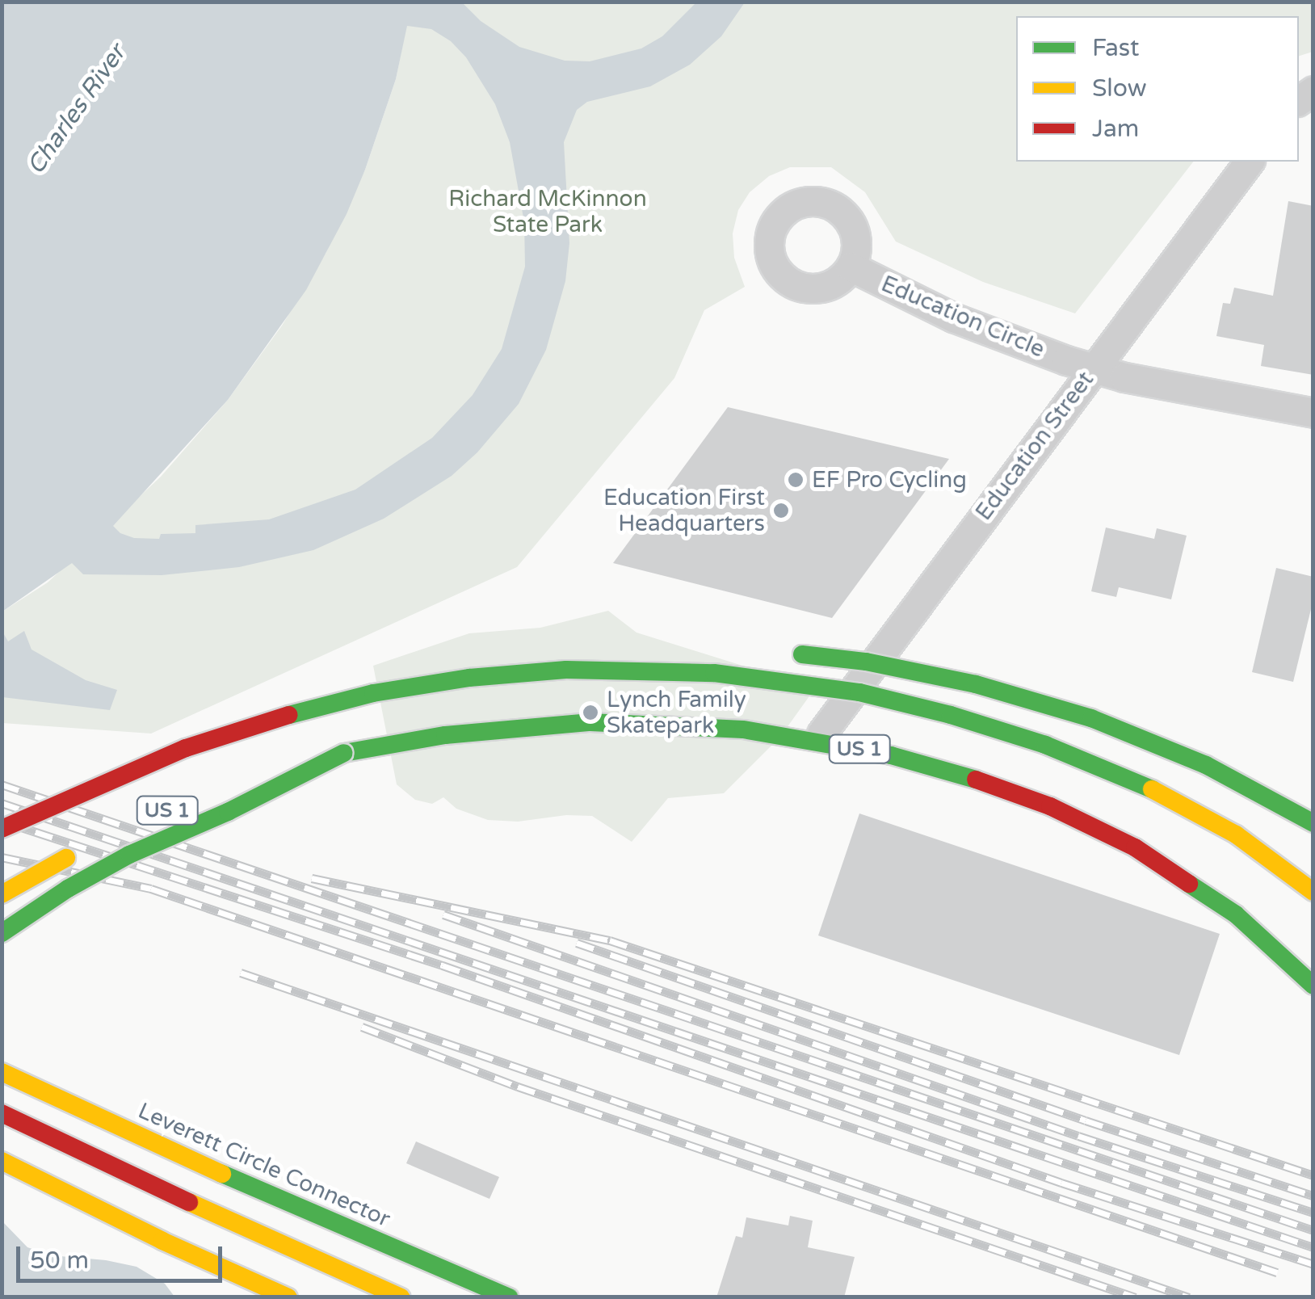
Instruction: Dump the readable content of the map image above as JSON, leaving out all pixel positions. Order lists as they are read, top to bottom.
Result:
{
  "streets": {
    "highway": ["US 1", "Leverett Circle Connector"],
    "street": ["Education Circle", "Education Street"]
  },
  "crossings": [
    ["Education Circle", "Education Street"]
  ],
  "water": ["Charles River"],
  "parks": ["Richard McKinnon State Park"],
  "places": ["EF Pro Cycling", "Education First Headquarters", "Lynch Family Skatepark"],
  "legend": ["Fast", "Slow", "Jam"],
  "scale_bar": "50 m"
}
